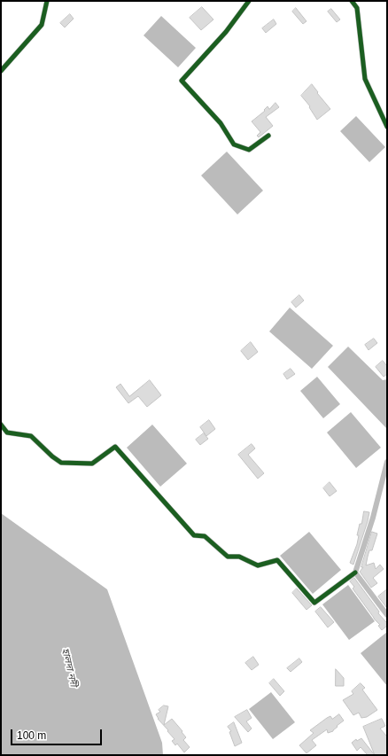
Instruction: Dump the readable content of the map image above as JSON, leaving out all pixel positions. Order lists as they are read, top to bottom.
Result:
{
  "water": ["হালদা নদী"],
  "scale_bar": "100 m"
}
